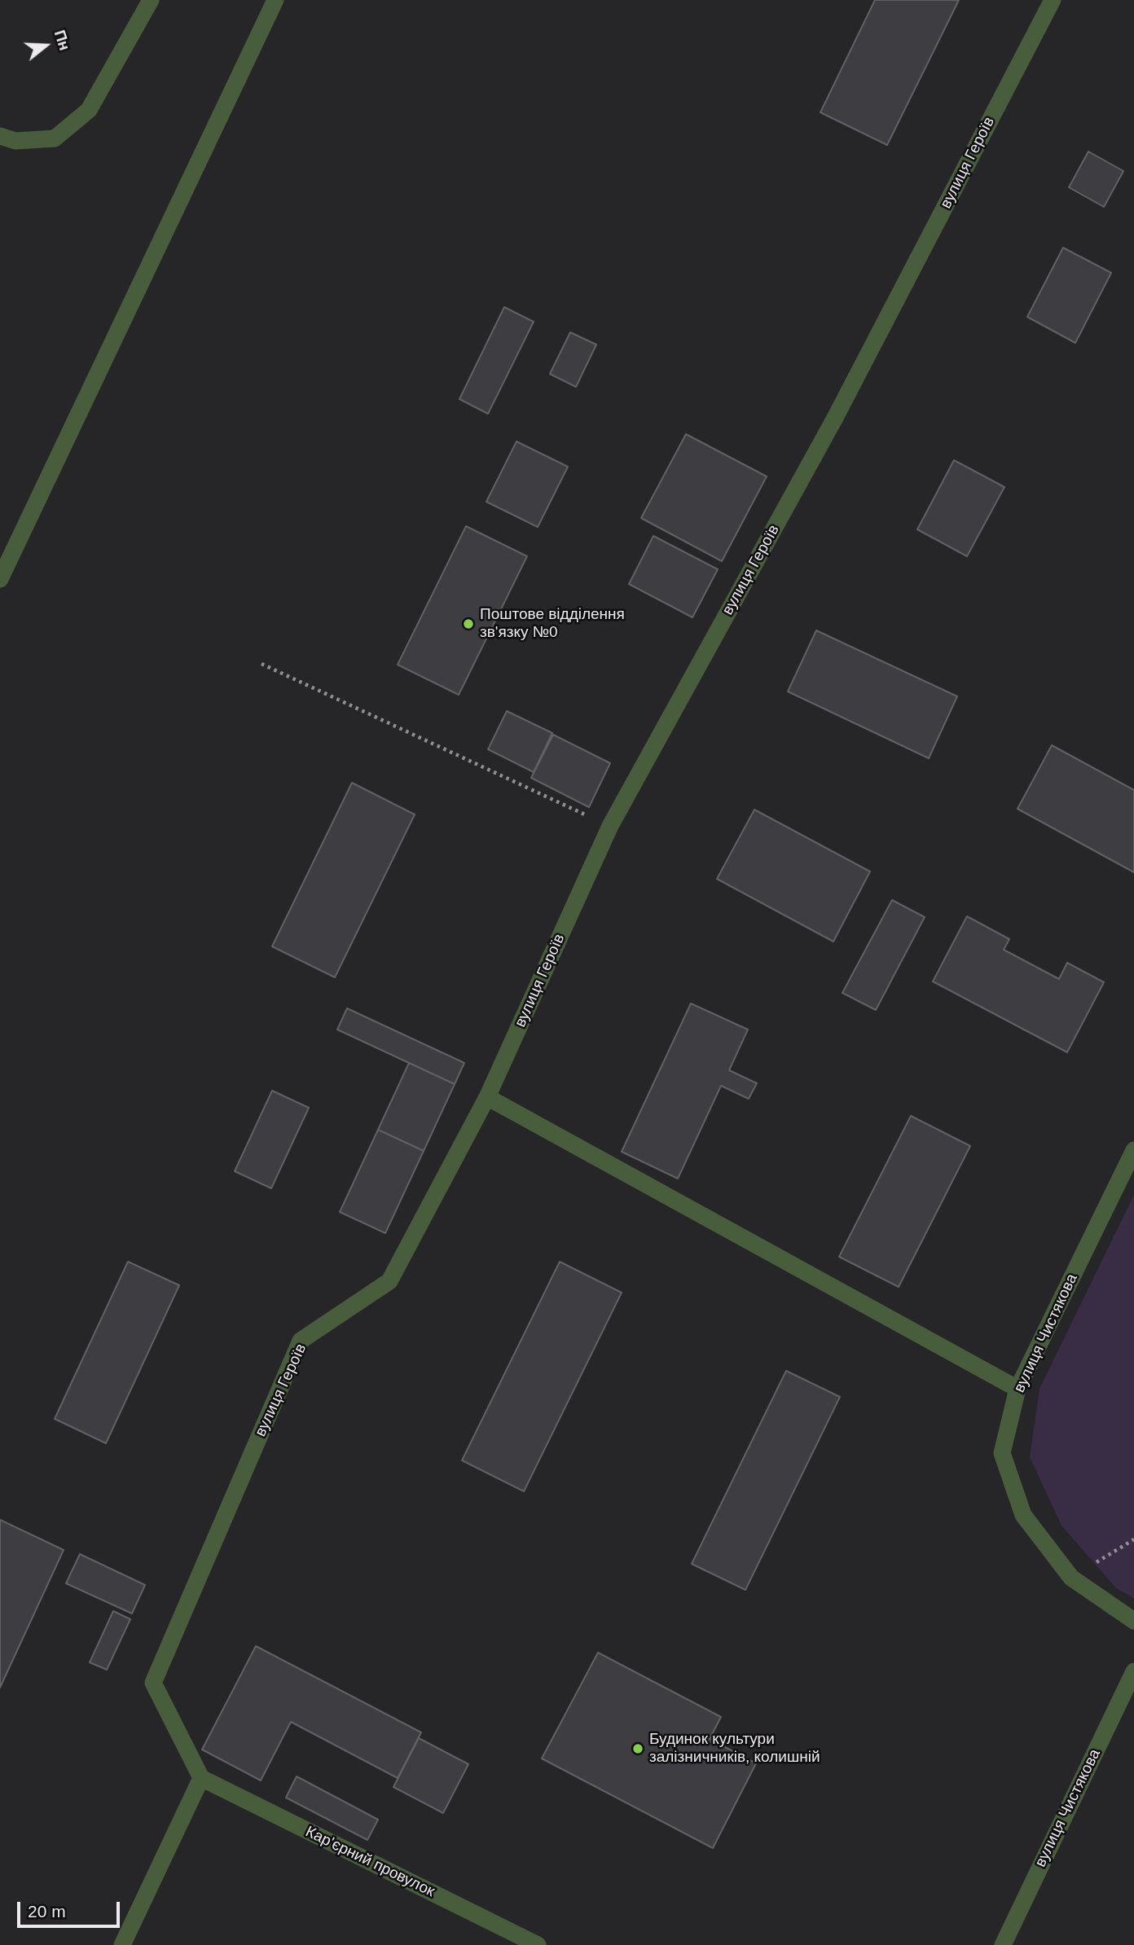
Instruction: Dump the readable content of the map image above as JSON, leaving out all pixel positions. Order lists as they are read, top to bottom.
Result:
{
  "streets": {
    "street": ["вулиця Героїв", "вулиця Чистякова", "Кар'єрний провулок"]
  },
  "crossings": [
    ["вулиця Героїв", "Кар'єрний провулок"]
  ],
  "places": ["Поштове відділення зв'язку №0", "Будинок культури залізничників, колишній"],
  "scale_bar": "20 m",
  "north": "right"
}
